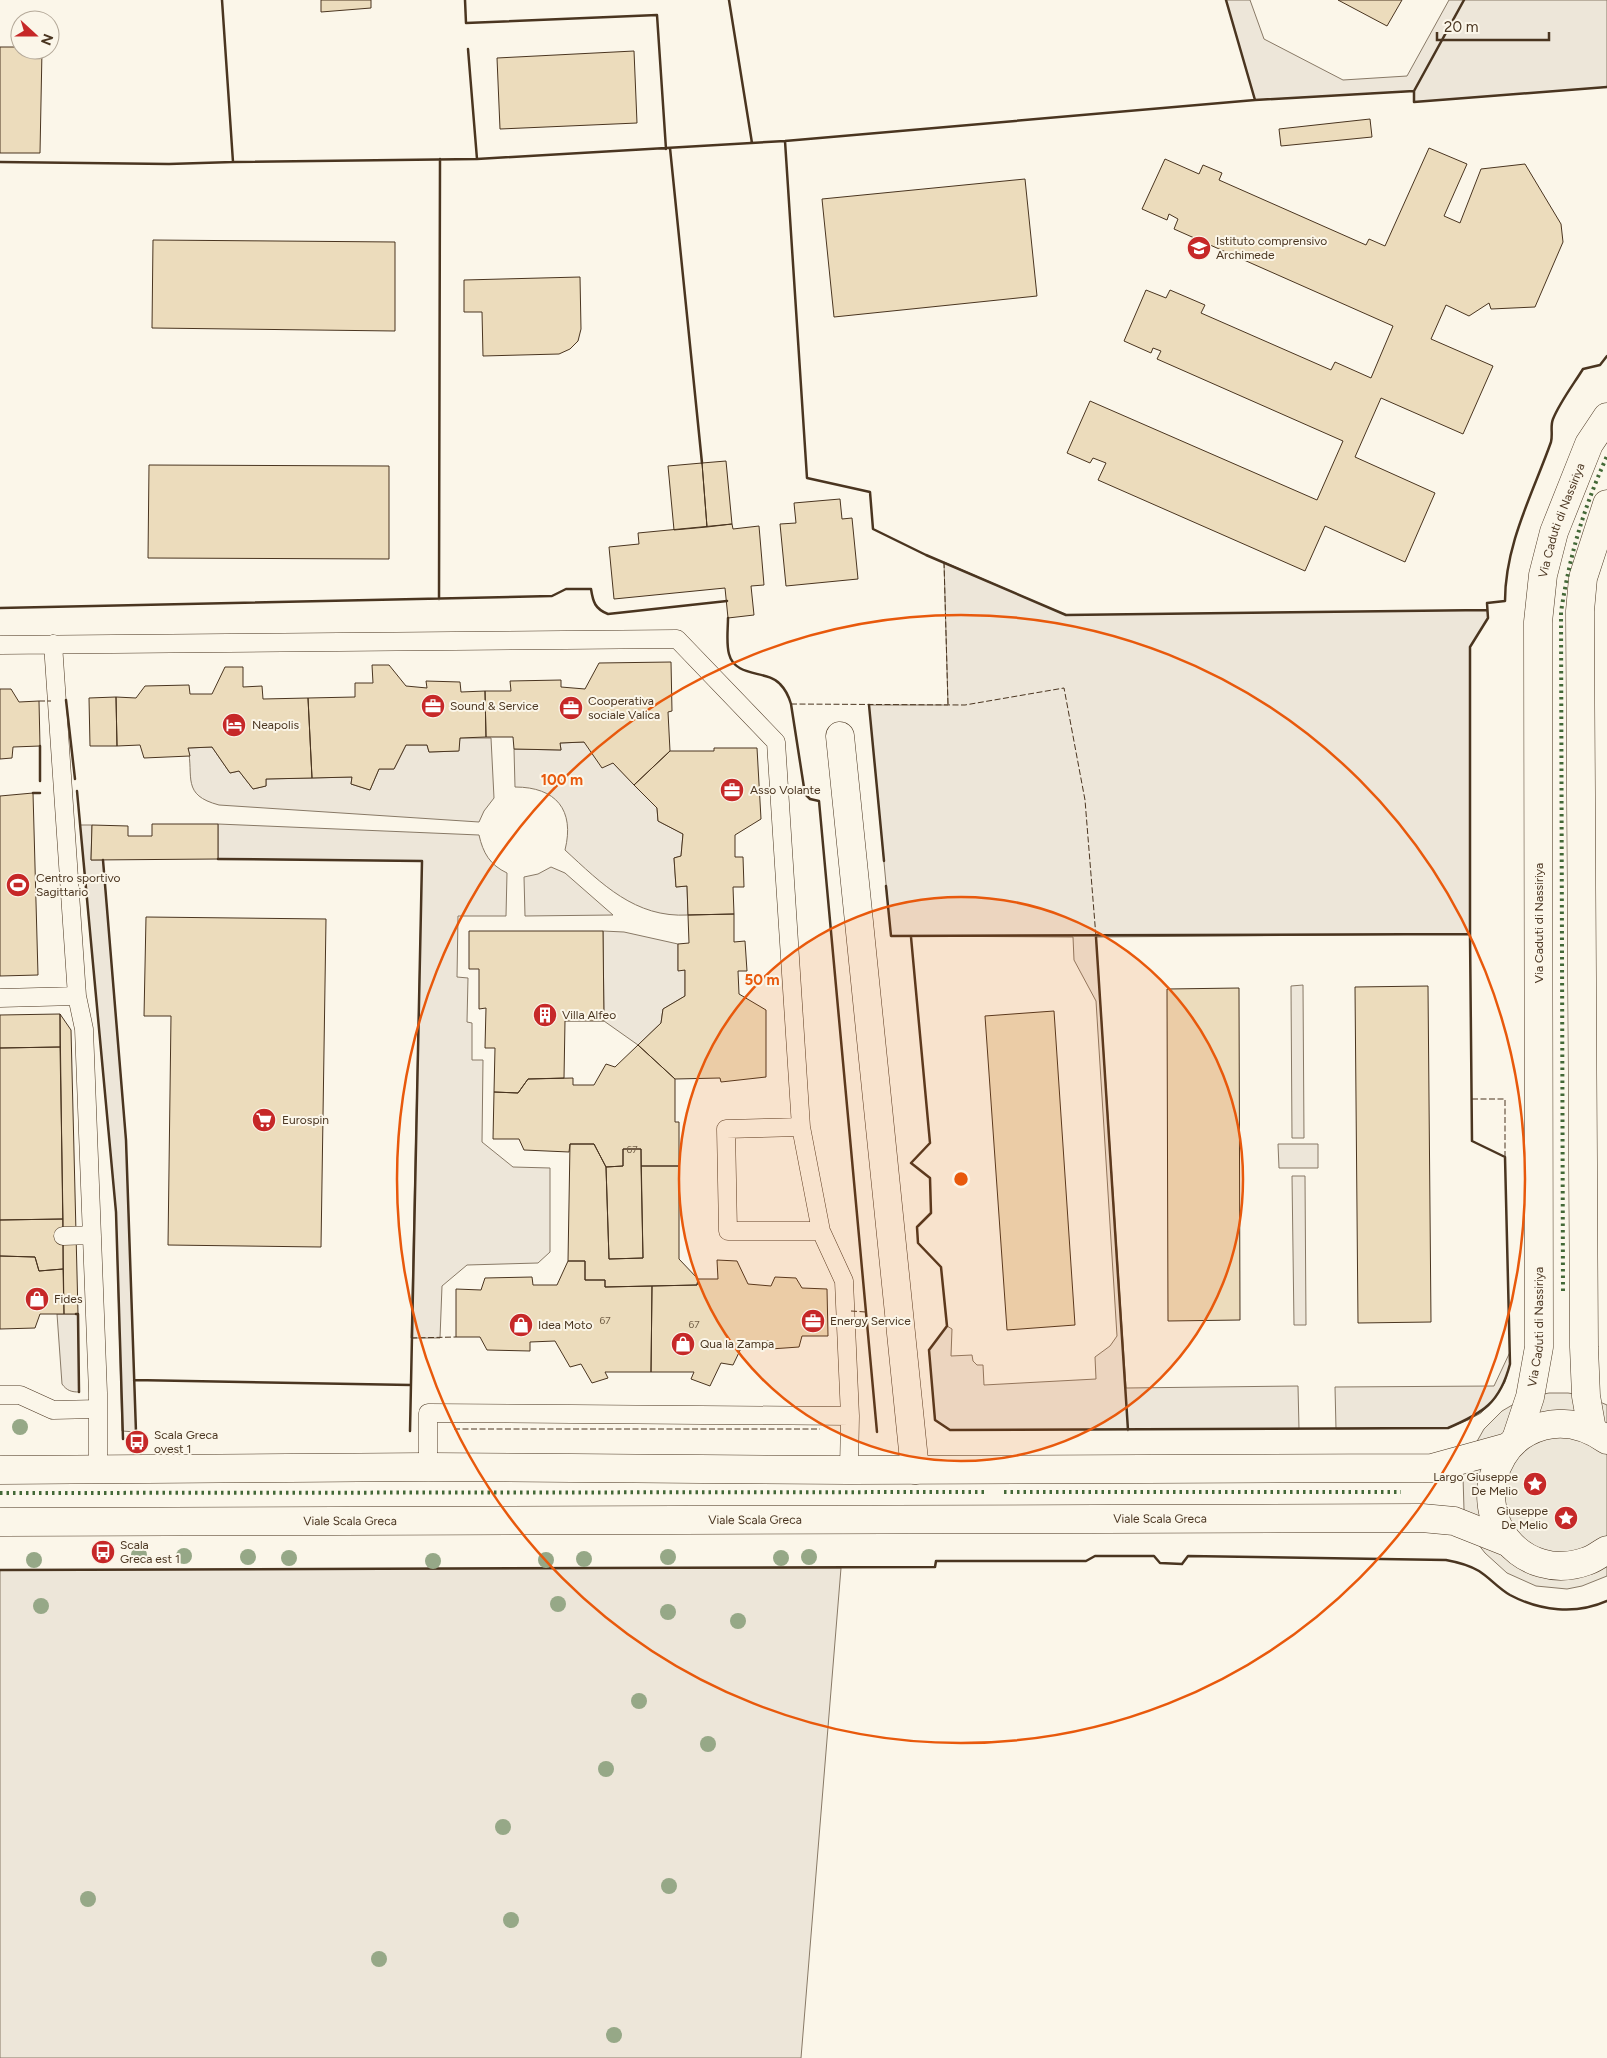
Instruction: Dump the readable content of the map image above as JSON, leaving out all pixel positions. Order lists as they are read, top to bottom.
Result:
{
  "streets": {
    "main road": ["Via Caduti di Nassiriya", "Viale Scala Greca"]
  },
  "crossings": [
    ["Via Caduti di Nassiriya", "Viale Scala Greca"]
  ],
  "places": {
    "school or university": ["Istituto comprensivo Archimede"],
    "office": [
      "Sound & Service",
      "Cooperativa sociale Valica",
      "Asso Volante",
      "Energy Service"
    ],
    "hotel": ["Neapolis"],
    "sports": ["Centro sportivo Sagittario"],
    "building": ["Villa Alfeo"],
    "supermarket": ["Eurospin"],
    "shop": ["Fides", "Idea Moto", "Qua la Zampa"],
    "bus stop": ["Scala Greca ovest 1", "Scala Greca est 1"],
    "place": ["Largo Giuseppe De Melio", "Giuseppe De Melio"]
  },
  "house_numbers": ["67", "67", "67"],
  "scale_bar": "20 m",
  "north": "right",
  "rings": ["100 m", "50 m"]
}
